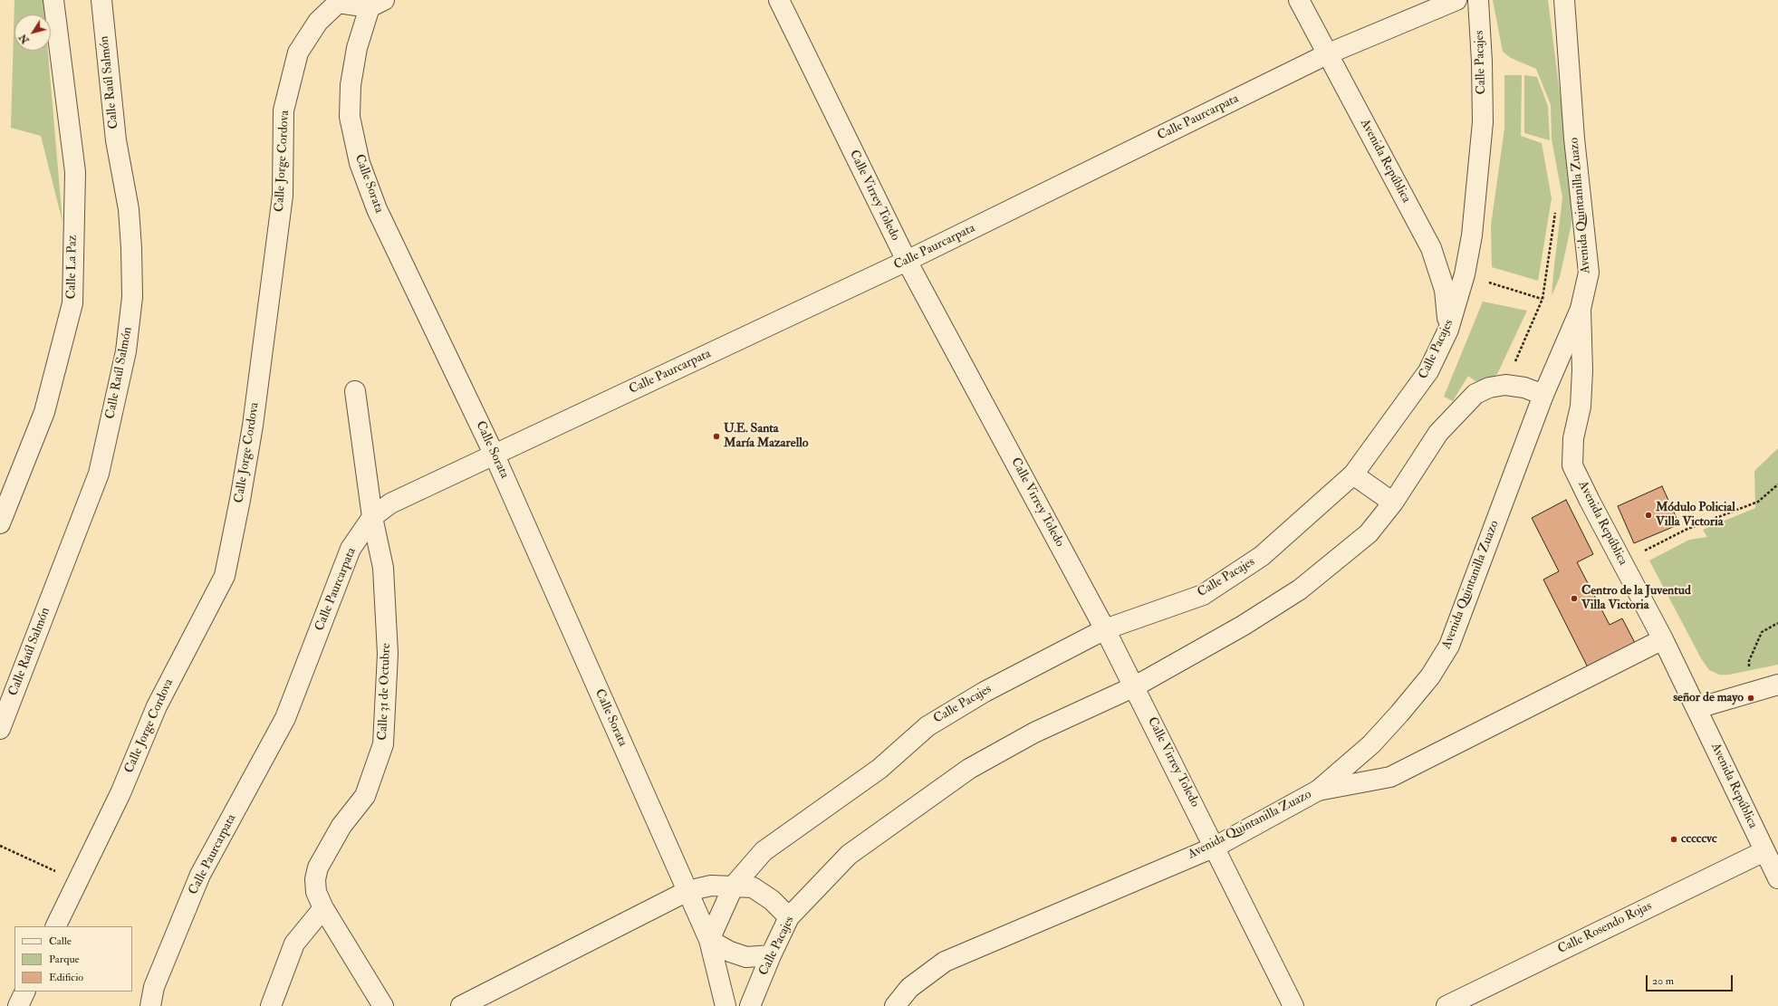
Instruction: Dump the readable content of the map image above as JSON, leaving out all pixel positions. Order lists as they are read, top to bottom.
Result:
{
  "streets": {
    "street": [
      "Calle Pacajes",
      "Calle Raúl Salmón",
      "Calle Paurcarpata",
      "Calle Jorge Cordova",
      "Avenida República",
      "Calle Sorata",
      "Calle Virrey Toledo",
      "Avenida Quintanilla Zuazo",
      "Calle La Paz",
      "Calle 31 de Octubre",
      "Calle Rosendo Rojas"
    ]
  },
  "crossings": [
    ["Calle Pacajes", "Avenida República"],
    ["Calle Pacajes", "Calle Sorata"],
    ["Calle Pacajes", "Calle Virrey Toledo"],
    ["Calle Pacajes", "Avenida Quintanilla Zuazo"],
    ["Calle Paurcarpata", "Avenida República"],
    ["Calle Paurcarpata", "Calle Sorata"],
    ["Calle Paurcarpata", "Calle Virrey Toledo"],
    ["Calle Paurcarpata", "Calle 31 de Octubre"],
    ["Calle Jorge Cordova", "Calle Sorata"],
    ["Avenida República", "Avenida Quintanilla Zuazo"],
    ["Avenida República", "Calle Rosendo Rojas"],
    ["Calle Virrey Toledo", "Avenida Quintanilla Zuazo"]
  ],
  "places": [
    "U.E. Santa María Mazarello",
    "Módulo Policial Villa Victoria",
    "Centro de la Juventud Villa Victoria",
    "señor de mayo",
    "cccccvc"
  ],
  "legend": ["Calle", "Parque", "Edificio"],
  "scale_bar": "20 m",
  "north": "bottom left"
}
